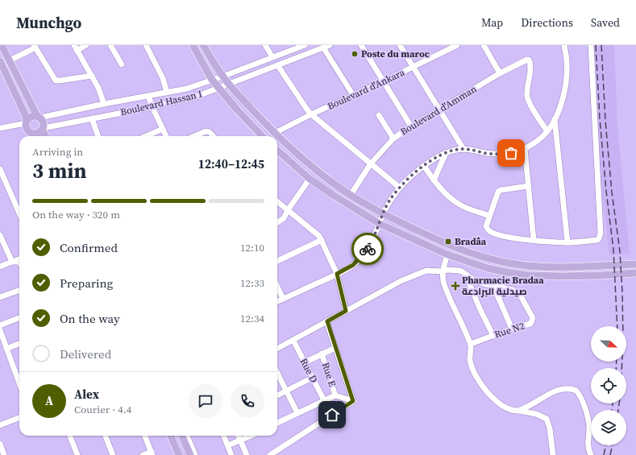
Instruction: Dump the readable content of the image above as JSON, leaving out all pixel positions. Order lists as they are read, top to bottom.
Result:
{
  "streets": {
    "street": [
      "Boulevard d'Ankara",
      "Boulevard Hassan I",
      "Boulevard d'Amman",
      "Rue N2",
      "Rue D",
      "Rue E"
    ]
  },
  "crossings": [
    ["Rue N2", "Rue D"]
  ],
  "places": {
    "other": ["Poste du maroc"],
    "transit": ["Bradâa"],
    "health": ["Pharmacie Bradaa صيدلية البرادعة"]
  },
  "north": "right",
  "page": {
    "header": "Munchgo",
    "nav": ["Map", "Directions", "Saved"],
    "heading": ["3 min", "Arriving in", "12:40–12:45"],
    "panel": ["Alex", "Courier · 4.4"],
    "bar": "On the way · 320 m",
    "list": [
      ["Confirmed", "12:10"],
      ["Preparing", "12:33"],
      ["On the way", "12:34"],
      "Delivered"
    ],
    "round": "A"
  }
}
